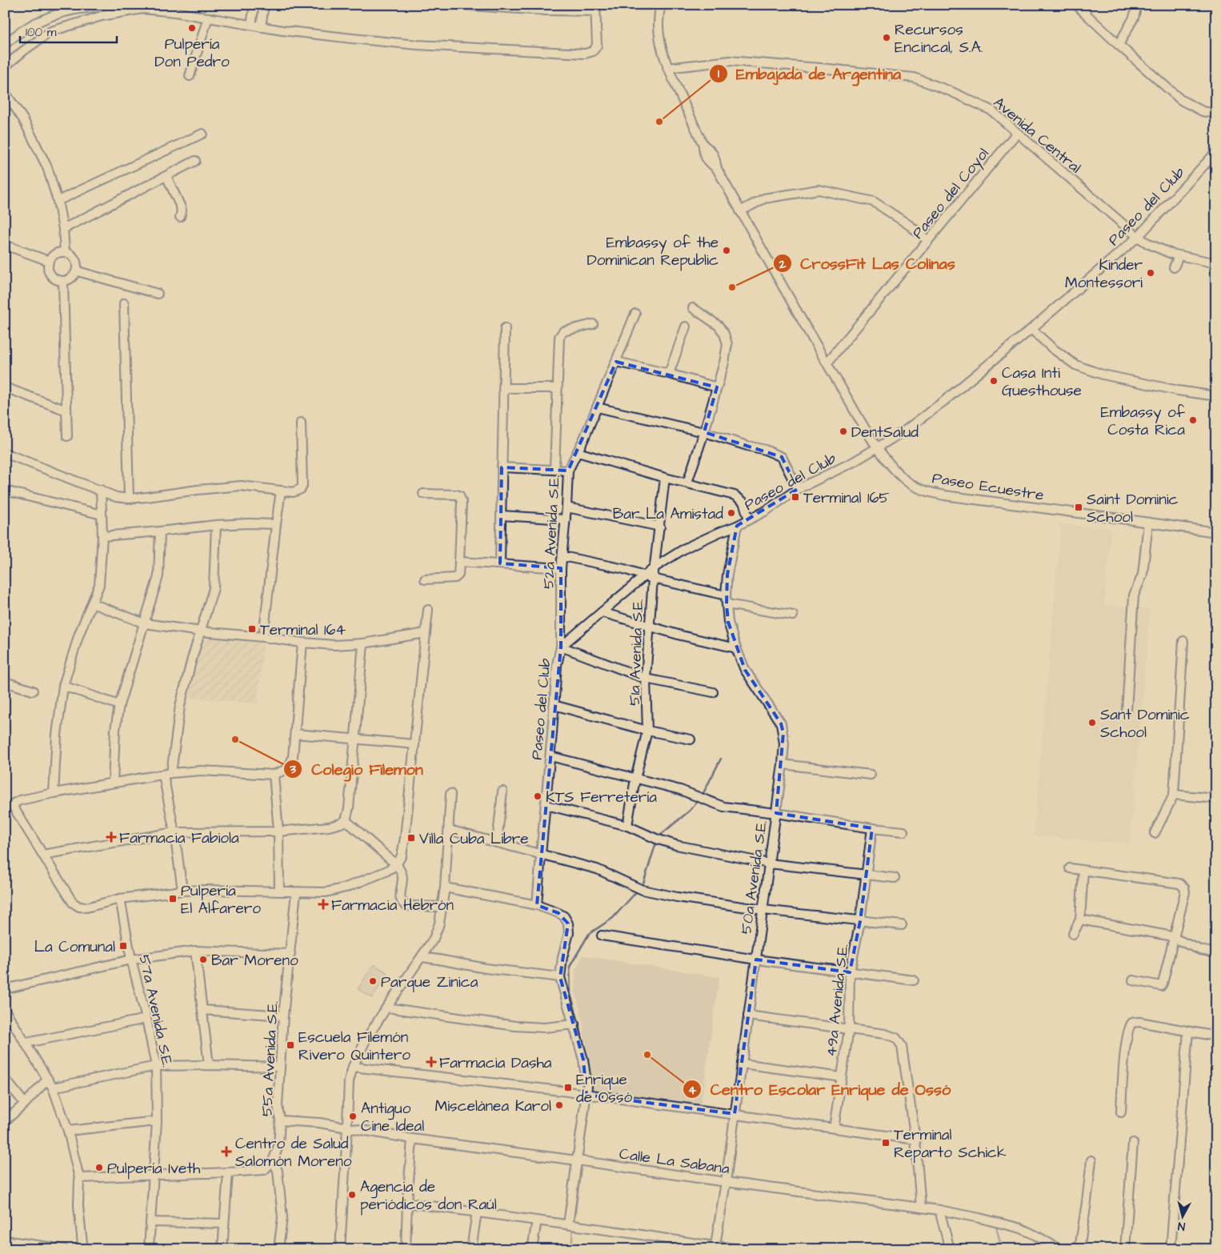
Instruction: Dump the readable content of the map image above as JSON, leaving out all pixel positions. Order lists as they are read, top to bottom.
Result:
{
  "streets": {
    "street": [
      "Avenida Central",
      "Paseo del Coyol",
      "Paseo del Club",
      "Paseo Ecuestre",
      "52a Avenida S.E.",
      "51a Avenida S.E.",
      "50a Avenida S.E.",
      "49a Avenida S.E.",
      "57a Avenida S.E.",
      "55a Avenida S.E.",
      "Calle La Sabana"
    ]
  },
  "crossings": [
    ["Avenida Central", "Paseo del Coyol"],
    ["Avenida Central", "Paseo del Club"],
    ["Avenida Central", "Paseo Ecuestre"],
    ["Paseo del Coyol", "Paseo Ecuestre"],
    ["Paseo del Club", "Paseo Ecuestre"],
    ["Paseo del Club", "52a Avenida S.E."],
    ["Paseo del Club", "51a Avenida S.E."],
    ["Paseo del Club", "50a Avenida S.E."],
    ["50a Avenida S.E.", "Calle La Sabana"],
    ["55a Avenida S.E.", "Calle La Sabana"]
  ],
  "places": {
    "other": [
      "Pulpería Don Pedro",
      "Recursos Encincal, S.A.",
      "Embajada de Argentina",
      "Embassy of the Dominican Republic",
      "Kinder Montessori",
      "CrossFit Las Colinas",
      "Casa Inti Guesthouse",
      "Embassy of Costa Rica",
      "DentSalud",
      "Bar La Amistad",
      "Sant Dominic School",
      "Colegio Filemon",
      "KTS Ferretería",
      "Bar Moreno",
      "Parque Zinica",
      "Centro Escolar Enrique de Ossó",
      "Miscelánea Karol",
      "Antiguo Cine Ideal",
      "Pulpería Iveth",
      "Agencia de periódicos don Raúl"
    ],
    "transit": [
      "Terminal 165",
      "Saint Dominic School",
      "Terminal 164",
      "Villa Cuba Libre",
      "Pulpería El Alfarero",
      "La Comunal",
      "Escuela Filemón Rivero Quintero",
      "Enrique de Ossó",
      "Terminal Reparto Schick"
    ],
    "health": [
      "Farmacia Fabiola",
      "Farmacia Hebrón",
      "Farmacia Dasha",
      "Centro de Salud Salomón Moreno"
    ]
  },
  "scale_bar": "100 m",
  "north": "bottom"
}
